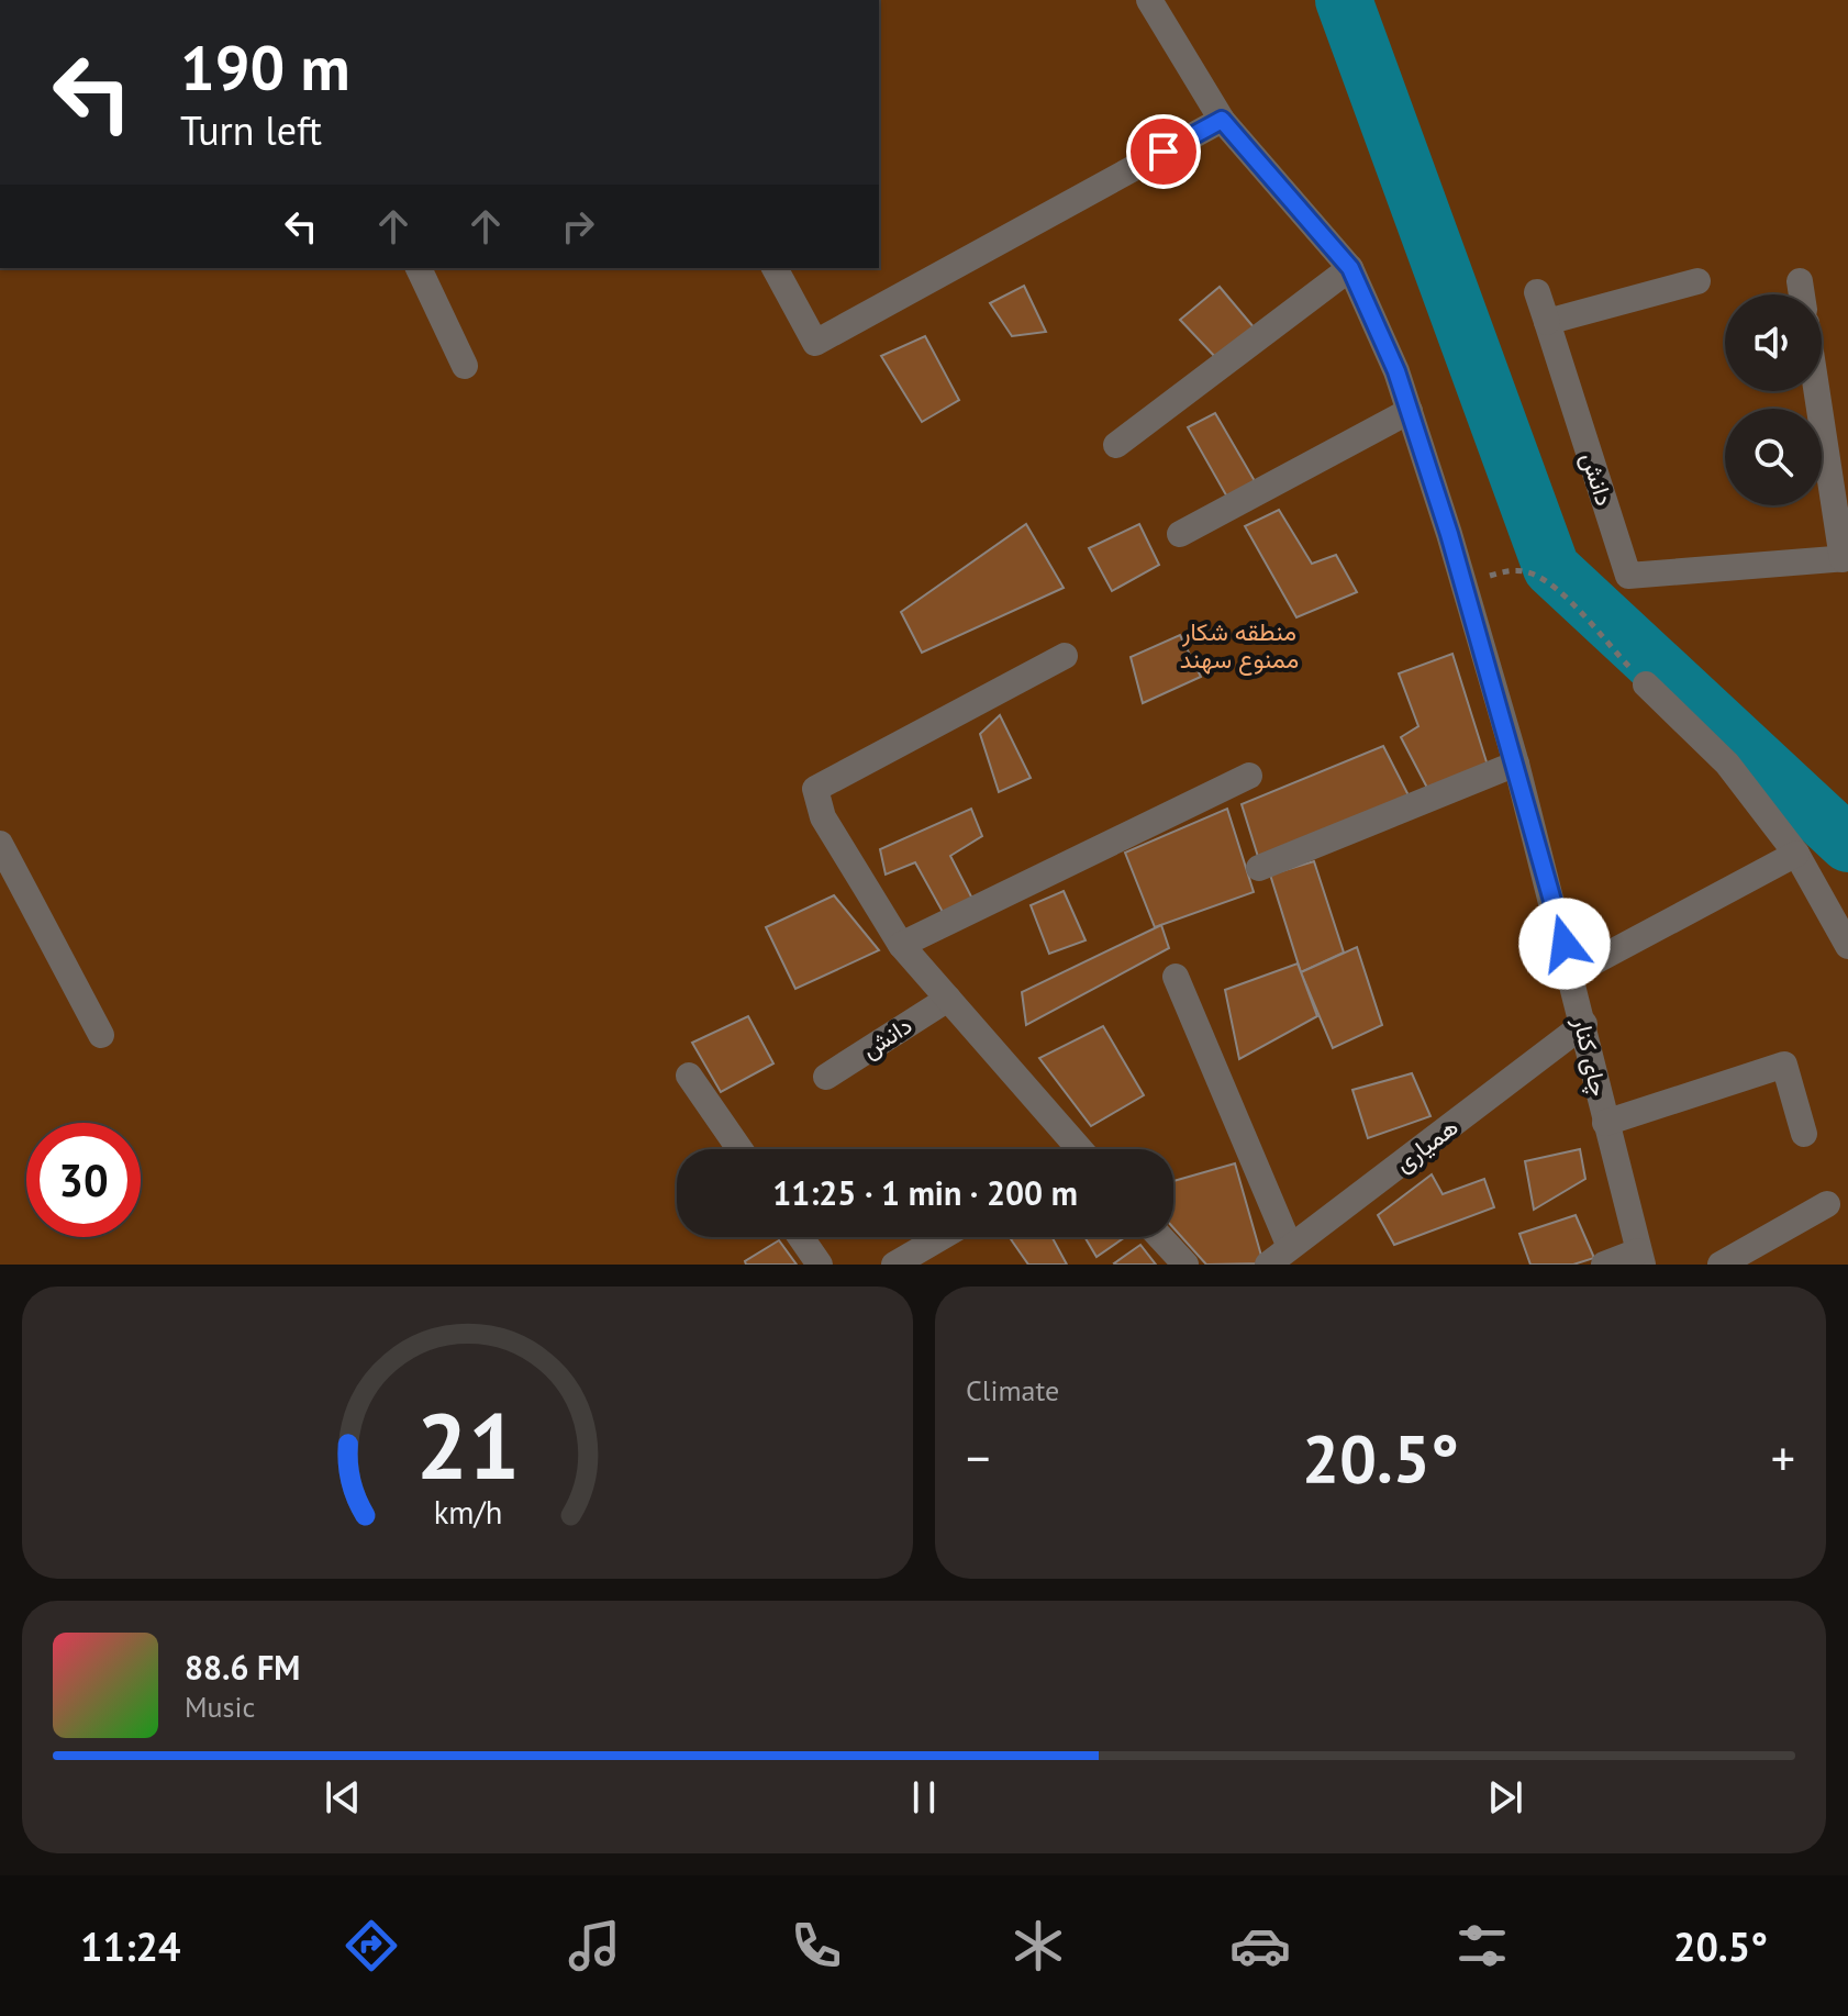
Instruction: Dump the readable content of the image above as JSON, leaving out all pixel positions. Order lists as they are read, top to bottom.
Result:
{
  "streets": {
    "street": ["دانش", "چای کنار", "همیاری"]
  },
  "crossings": [
    ["چای کنار", "همیاری"]
  ],
  "parks": ["منطقه شکار ممنوع سهند"],
  "page": {
    "turn": ["190 m", "Turn left"],
    "limit": "30",
    "trip": "11:25 · 1 min · 200 m",
    "tile": "Climate",
    "heat": ["−", "20.5°", "+"],
    "song": ["88.6 FM", "Music"],
    "tabs": ["11:24", "20.5°"],
    "gauge": ["21", "km/h"]
  }
}
